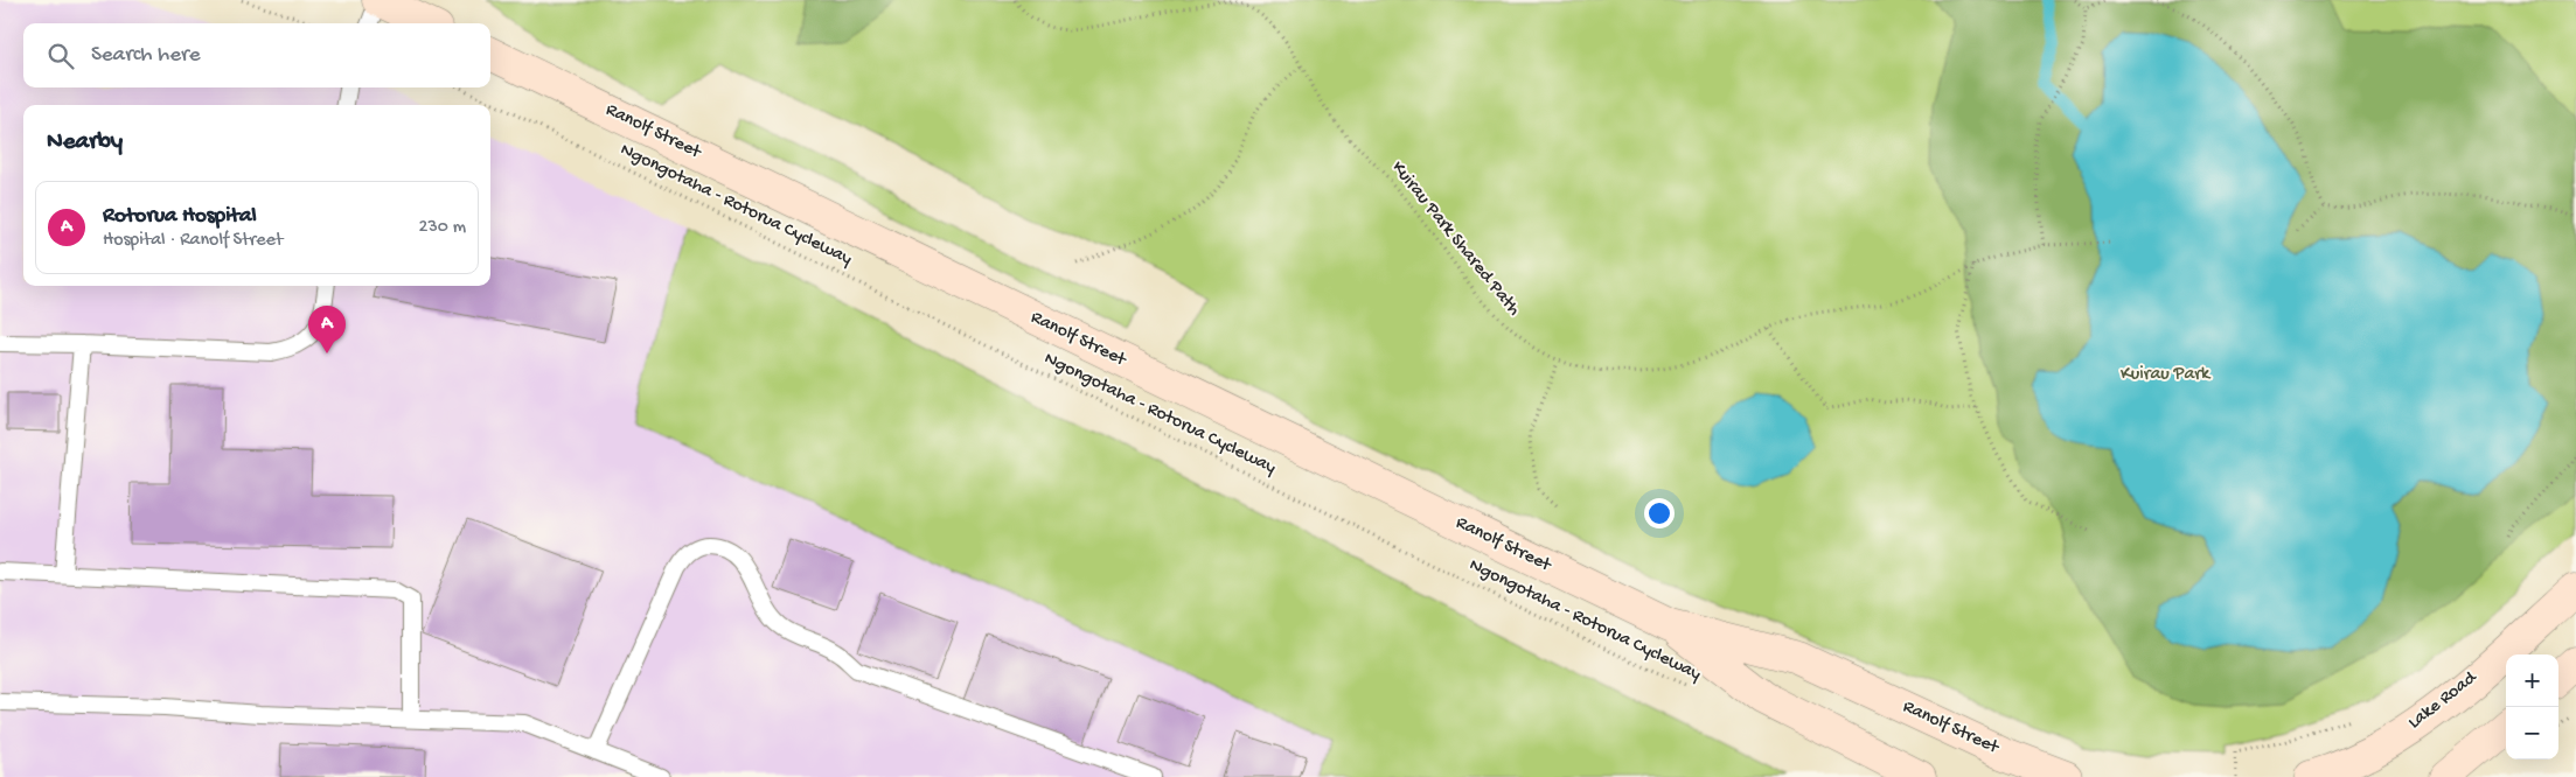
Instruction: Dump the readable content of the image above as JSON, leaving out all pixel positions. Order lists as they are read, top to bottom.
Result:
{
  "streets": {
    "main road": ["Ranolf Street", "Lake Road"],
    "path": ["Ngongotaha - Rotorua Cycleway", "Kuirau Park Shared Path"]
  },
  "parks": ["Kuirau Park"],
  "page": {
    "search": "Search here",
    "heading": "Nearby",
    "list": [
      {
        "mark": "A",
        "name": "Rotorua Hospital",
        "note": "Hospital · Ranolf Street",
        "value": "230 m"
      }
    ],
    "pins": "A",
    "map_buttons": ["+", "−"]
  }
}
